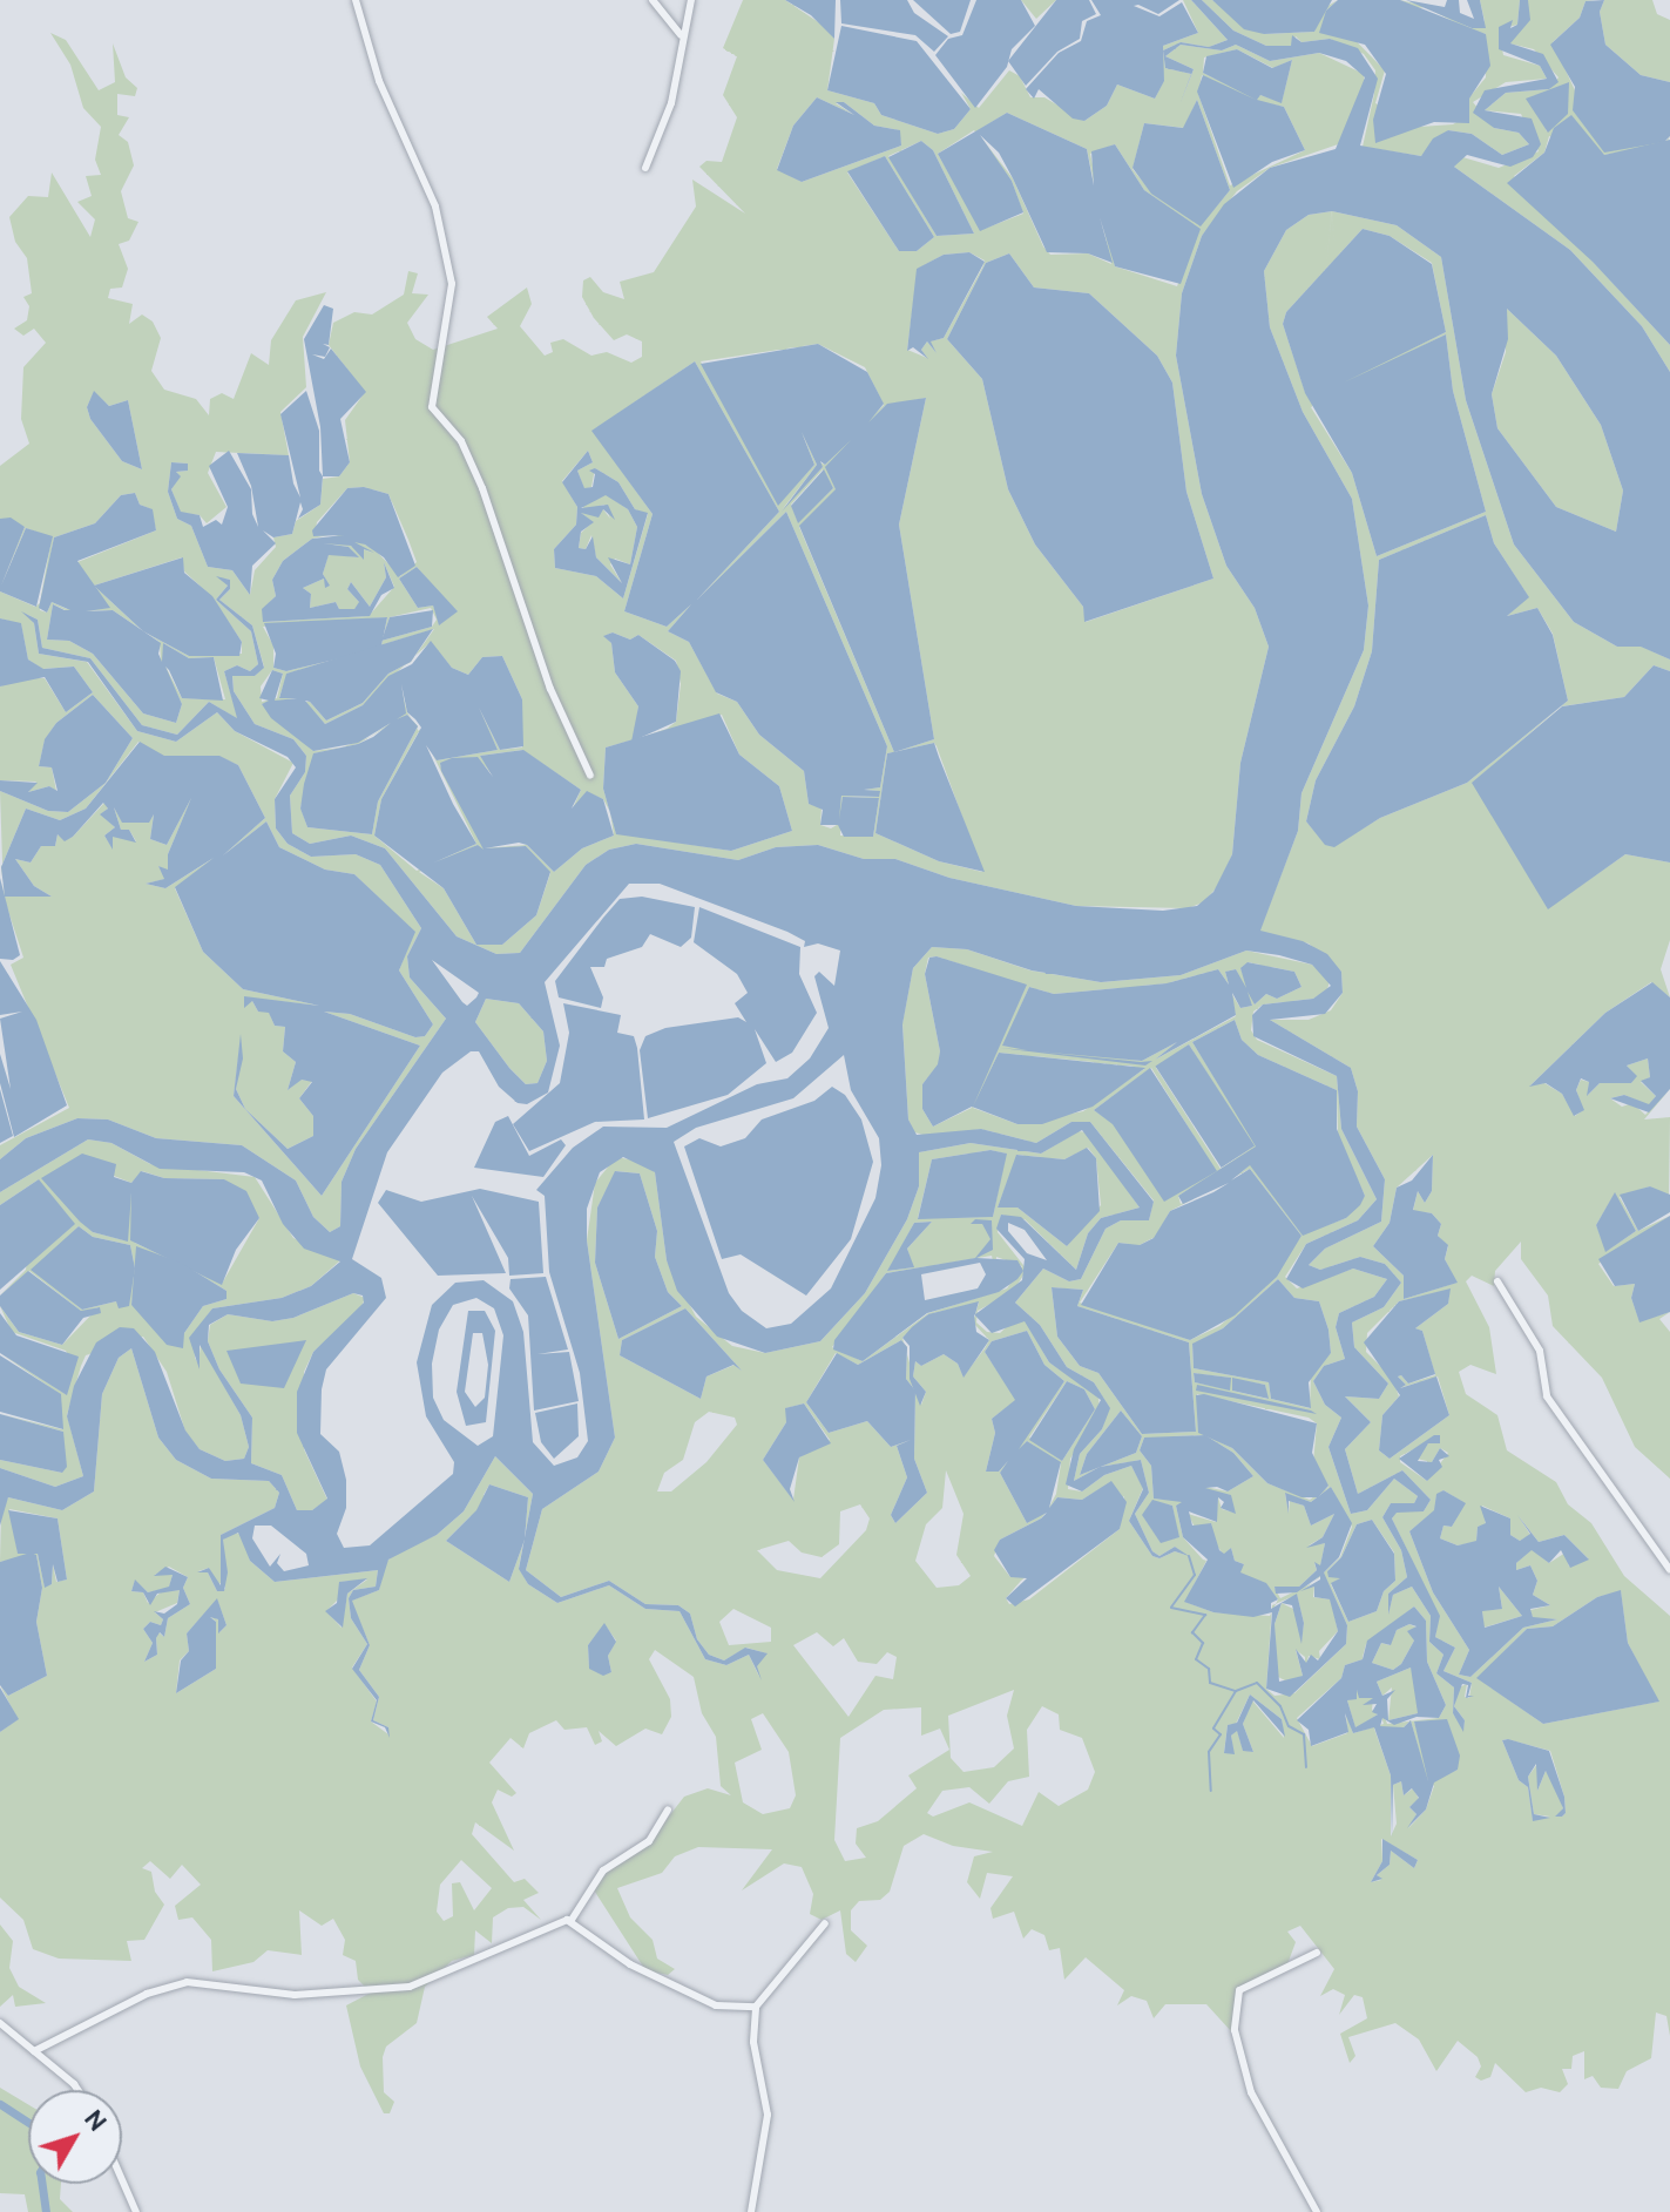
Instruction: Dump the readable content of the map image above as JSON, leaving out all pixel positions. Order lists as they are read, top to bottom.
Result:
{
  "north": "top right"
}
